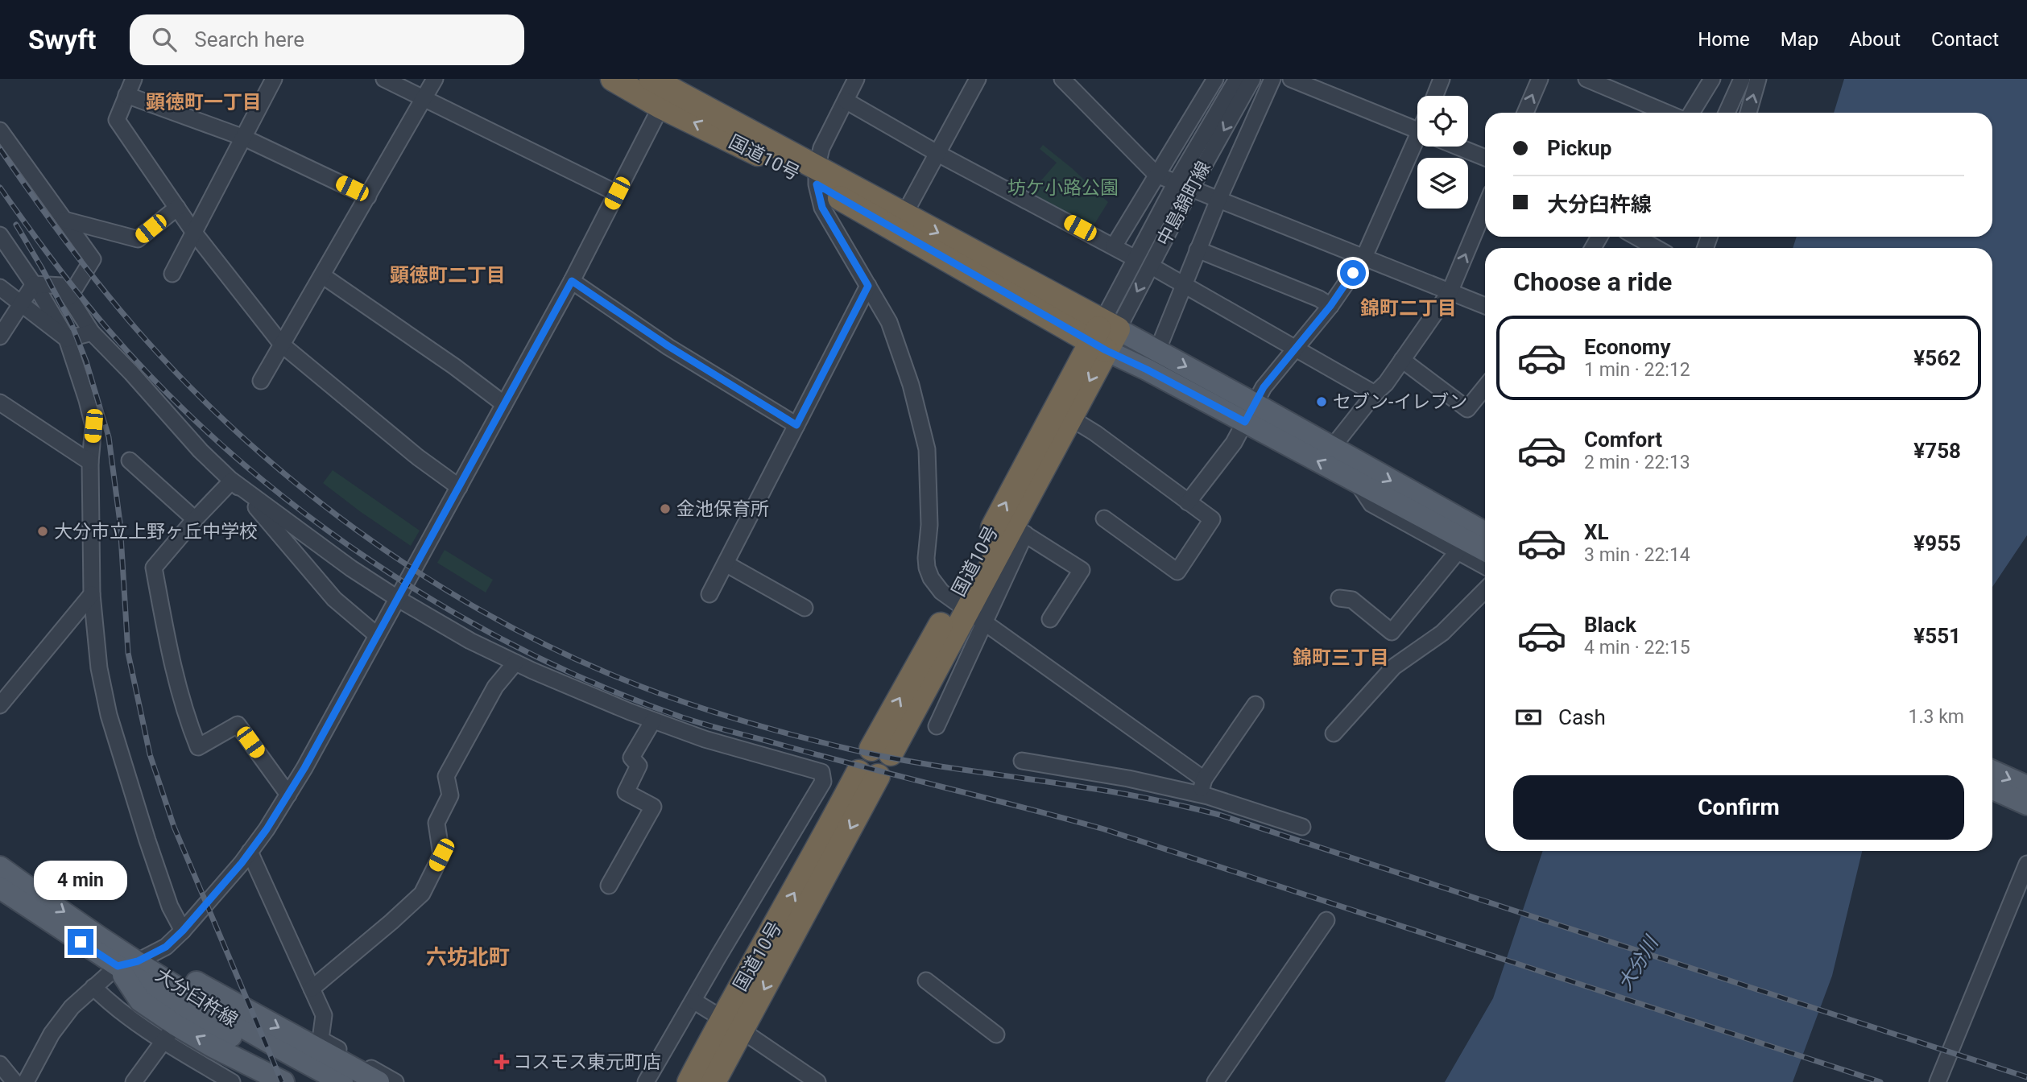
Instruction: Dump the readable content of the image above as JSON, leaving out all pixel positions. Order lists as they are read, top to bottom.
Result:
{
  "streets": {
    "highway": ["国道10号"],
    "main road": ["大分臼杵線"],
    "street": ["中島錦町線"]
  },
  "crossings": [
    ["国道10号", "中島錦町線"]
  ],
  "districts": [
    "顕徳町一丁目",
    "顕徳町二丁目",
    "錦町二丁目",
    "錦町三丁目",
    "六坊北町"
  ],
  "water": ["大分川"],
  "parks": ["坊ケ小路公園"],
  "places": {
    "other": ["セブン-イレブン", "金池保育所", "大分市立上野ヶ丘中学校"],
    "health": ["コスモス東元町店"]
  },
  "page": {
    "header": "Swyft",
    "search": "Search here",
    "nav": [
      "Home",
      "Map",
      "About",
      "Contact"
    ],
    "banner": ["Pickup", "大分臼杵線"],
    "heading": "Choose a ride",
    "list": [
      {
        "name": "Economy",
        "note": "1 min · 22:12",
        "value": "¥562"
      },
      {
        "name": "Comfort",
        "note": "2 min · 22:13",
        "value": "¥758"
      },
      {
        "name": "XL",
        "note": "3 min · 22:14",
        "value": "¥955"
      },
      {
        "name": "Black",
        "note": "4 min · 22:15",
        "value": "¥551"
      }
    ],
    "pay": ["Cash", "1.3 km"],
    "buttons": "Confirm",
    "bubble": "4 min"
  }
}
